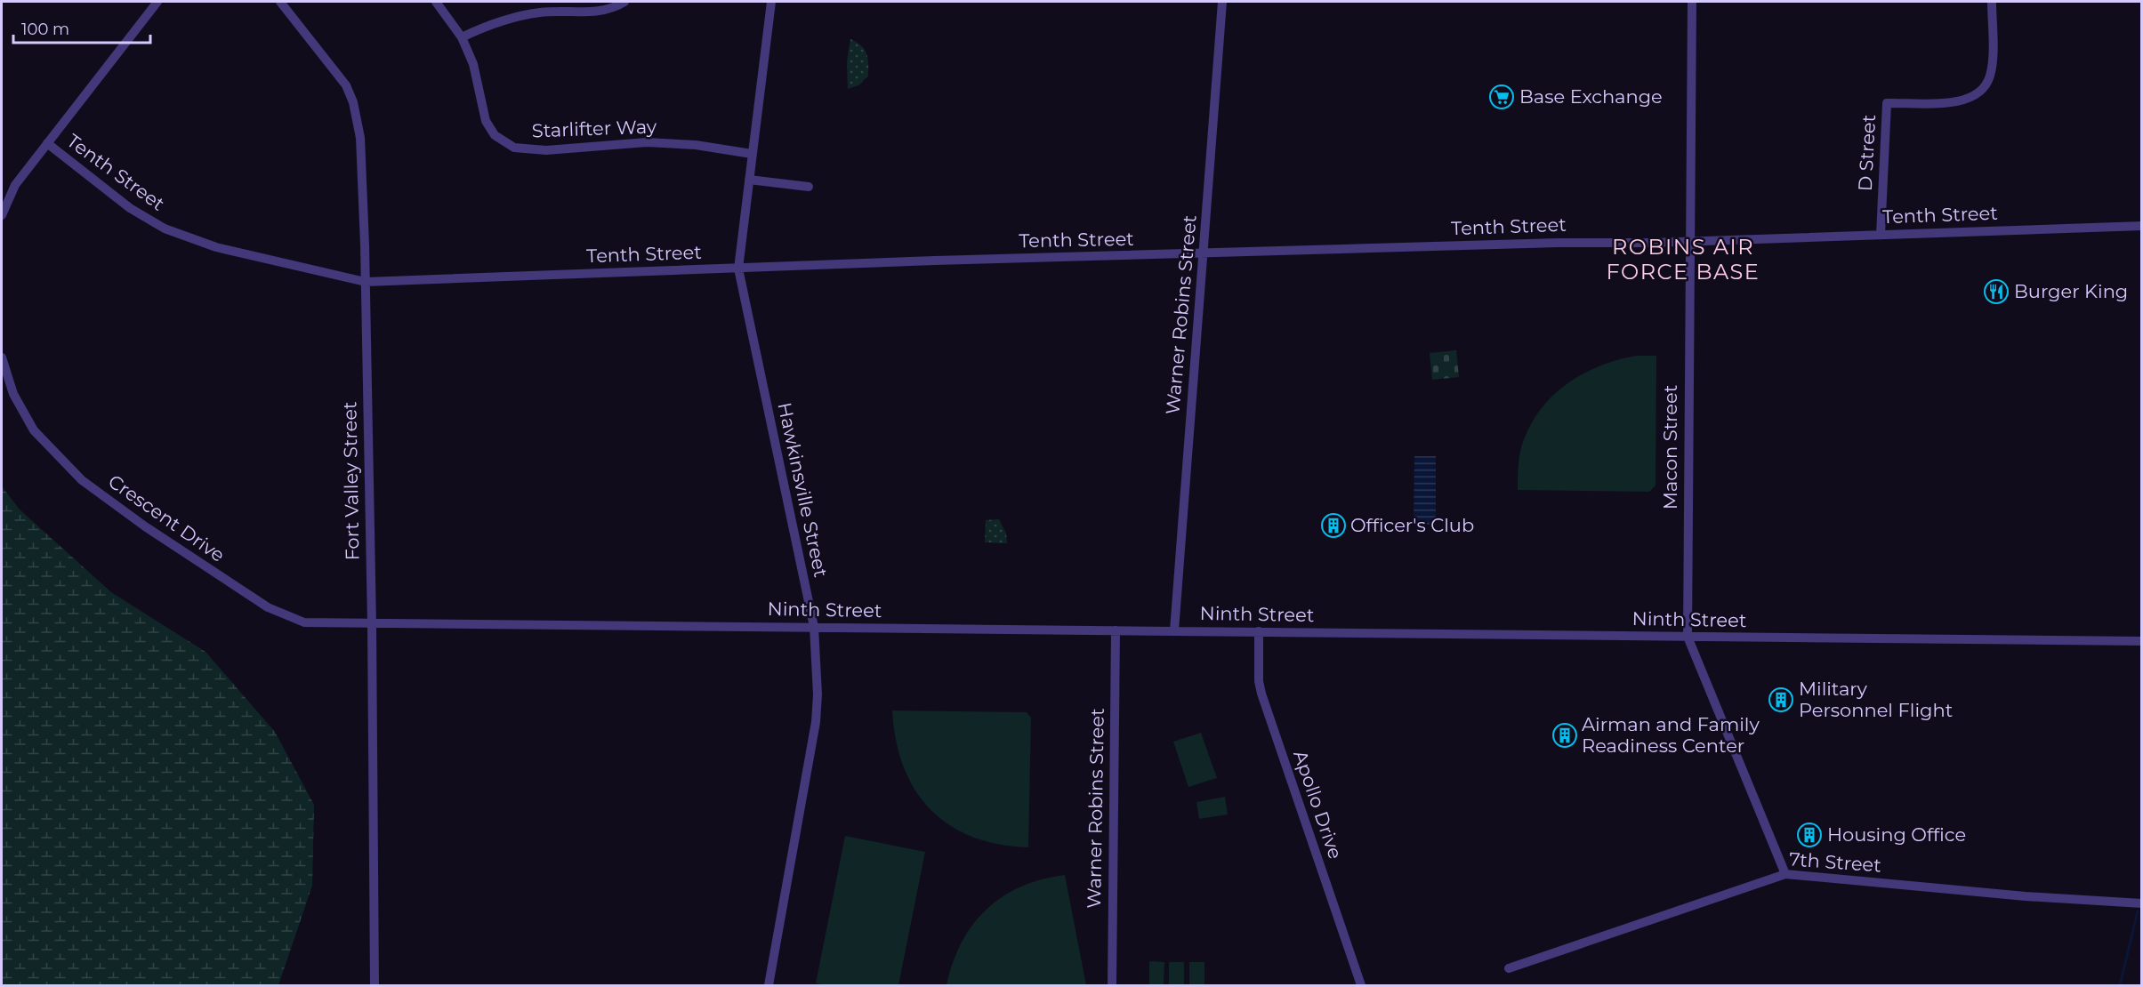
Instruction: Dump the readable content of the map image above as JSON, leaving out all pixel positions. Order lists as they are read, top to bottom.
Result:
{
  "streets": {
    "street": [
      "Starlifter Way",
      "D Street",
      "Tenth Street",
      "Warner Robins Street",
      "Macon Street",
      "Fort Valley Street",
      "Hawkinsville Street",
      "Crescent Drive",
      "Ninth Street",
      "Apollo Drive",
      "7th Street"
    ]
  },
  "crossings": [
    ["Starlifter Way", "Hawkinsville Street"],
    ["D Street", "Tenth Street"],
    ["Tenth Street", "Warner Robins Street"],
    ["Tenth Street", "Macon Street"],
    ["Tenth Street", "Fort Valley Street"],
    ["Tenth Street", "Hawkinsville Street"],
    ["Warner Robins Street", "Ninth Street"],
    ["Macon Street", "Ninth Street"],
    ["Macon Street", "7th Street"],
    ["Fort Valley Street", "Crescent Drive"],
    ["Fort Valley Street", "Ninth Street"],
    ["Hawkinsville Street", "Ninth Street"],
    ["Crescent Drive", "Ninth Street"],
    ["Ninth Street", "Apollo Drive"]
  ],
  "districts": ["ROBINS AIR FORCE BASE"],
  "places": {
    "supermarket": ["Base Exchange"],
    "restaurant": ["Burger King"],
    "building": [
      "Officer's Club",
      "Military Personnel Flight",
      "Airman and Family Readiness Center",
      "Housing Office"
    ]
  },
  "scale_bar": "100 m"
}
